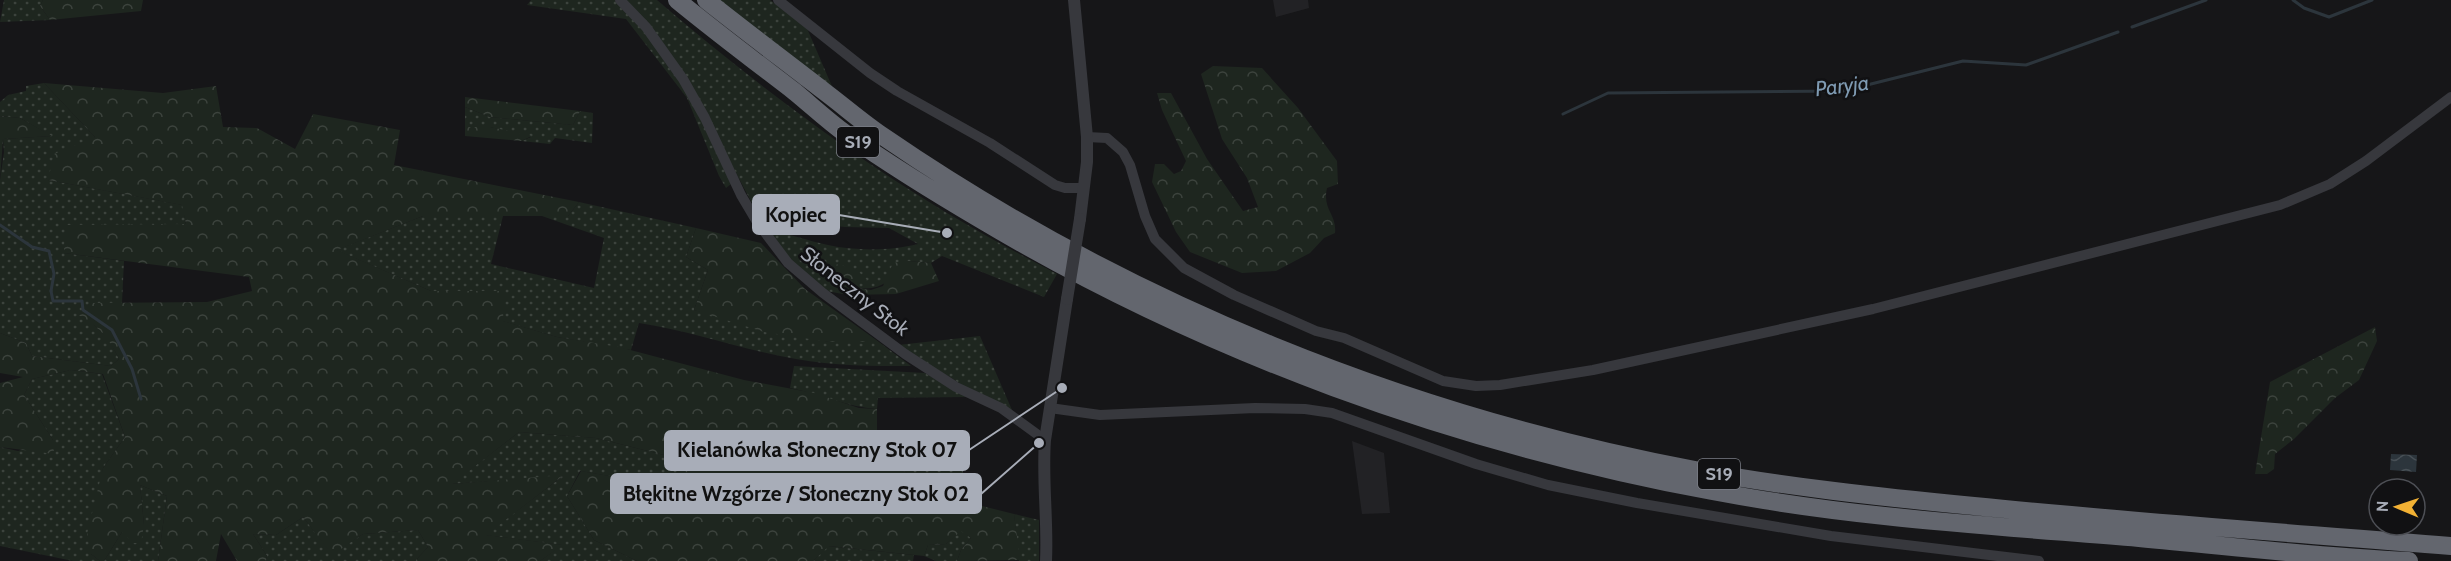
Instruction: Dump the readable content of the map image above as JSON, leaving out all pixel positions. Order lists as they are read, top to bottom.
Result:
{
  "streets": {
    "highway": ["S19"],
    "street": ["Słoneczny Stok"]
  },
  "water": ["Paryja"],
  "places": ["Kopiec", "Kielanówka Słoneczny Stok 07", "Błękitne Wzgórze / Słoneczny Stok 02"],
  "north": "left"
}
